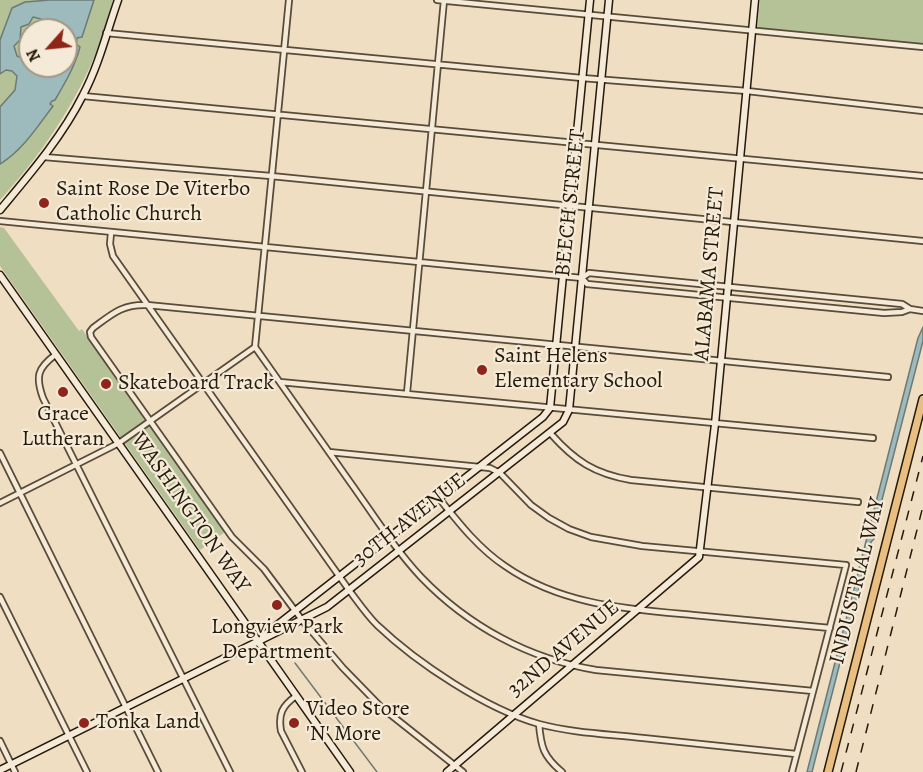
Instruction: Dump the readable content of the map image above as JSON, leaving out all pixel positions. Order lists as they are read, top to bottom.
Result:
{
  "streets": {
    "main road": ["INDUSTRIAL WAY"],
    "street": [
      "BEECH STREET",
      "ALABAMA STREET",
      "WASHINGTON WAY",
      "30TH AVENUE",
      "32ND AVENUE"
    ]
  },
  "crossings": [
    ["BEECH STREET", "30TH AVENUE"],
    ["ALABAMA STREET", "32ND AVENUE"],
    ["WASHINGTON WAY", "30TH AVENUE"]
  ],
  "places": [
    "Saint Rose De Viterbo Catholic Church",
    "Saint Helens Elementary School",
    "Skateboard Track",
    "Grace Lutheran",
    "Longview Park Department",
    "Tonka Land",
    "Video Store 'N' More"
  ],
  "north": "bottom left"
}
